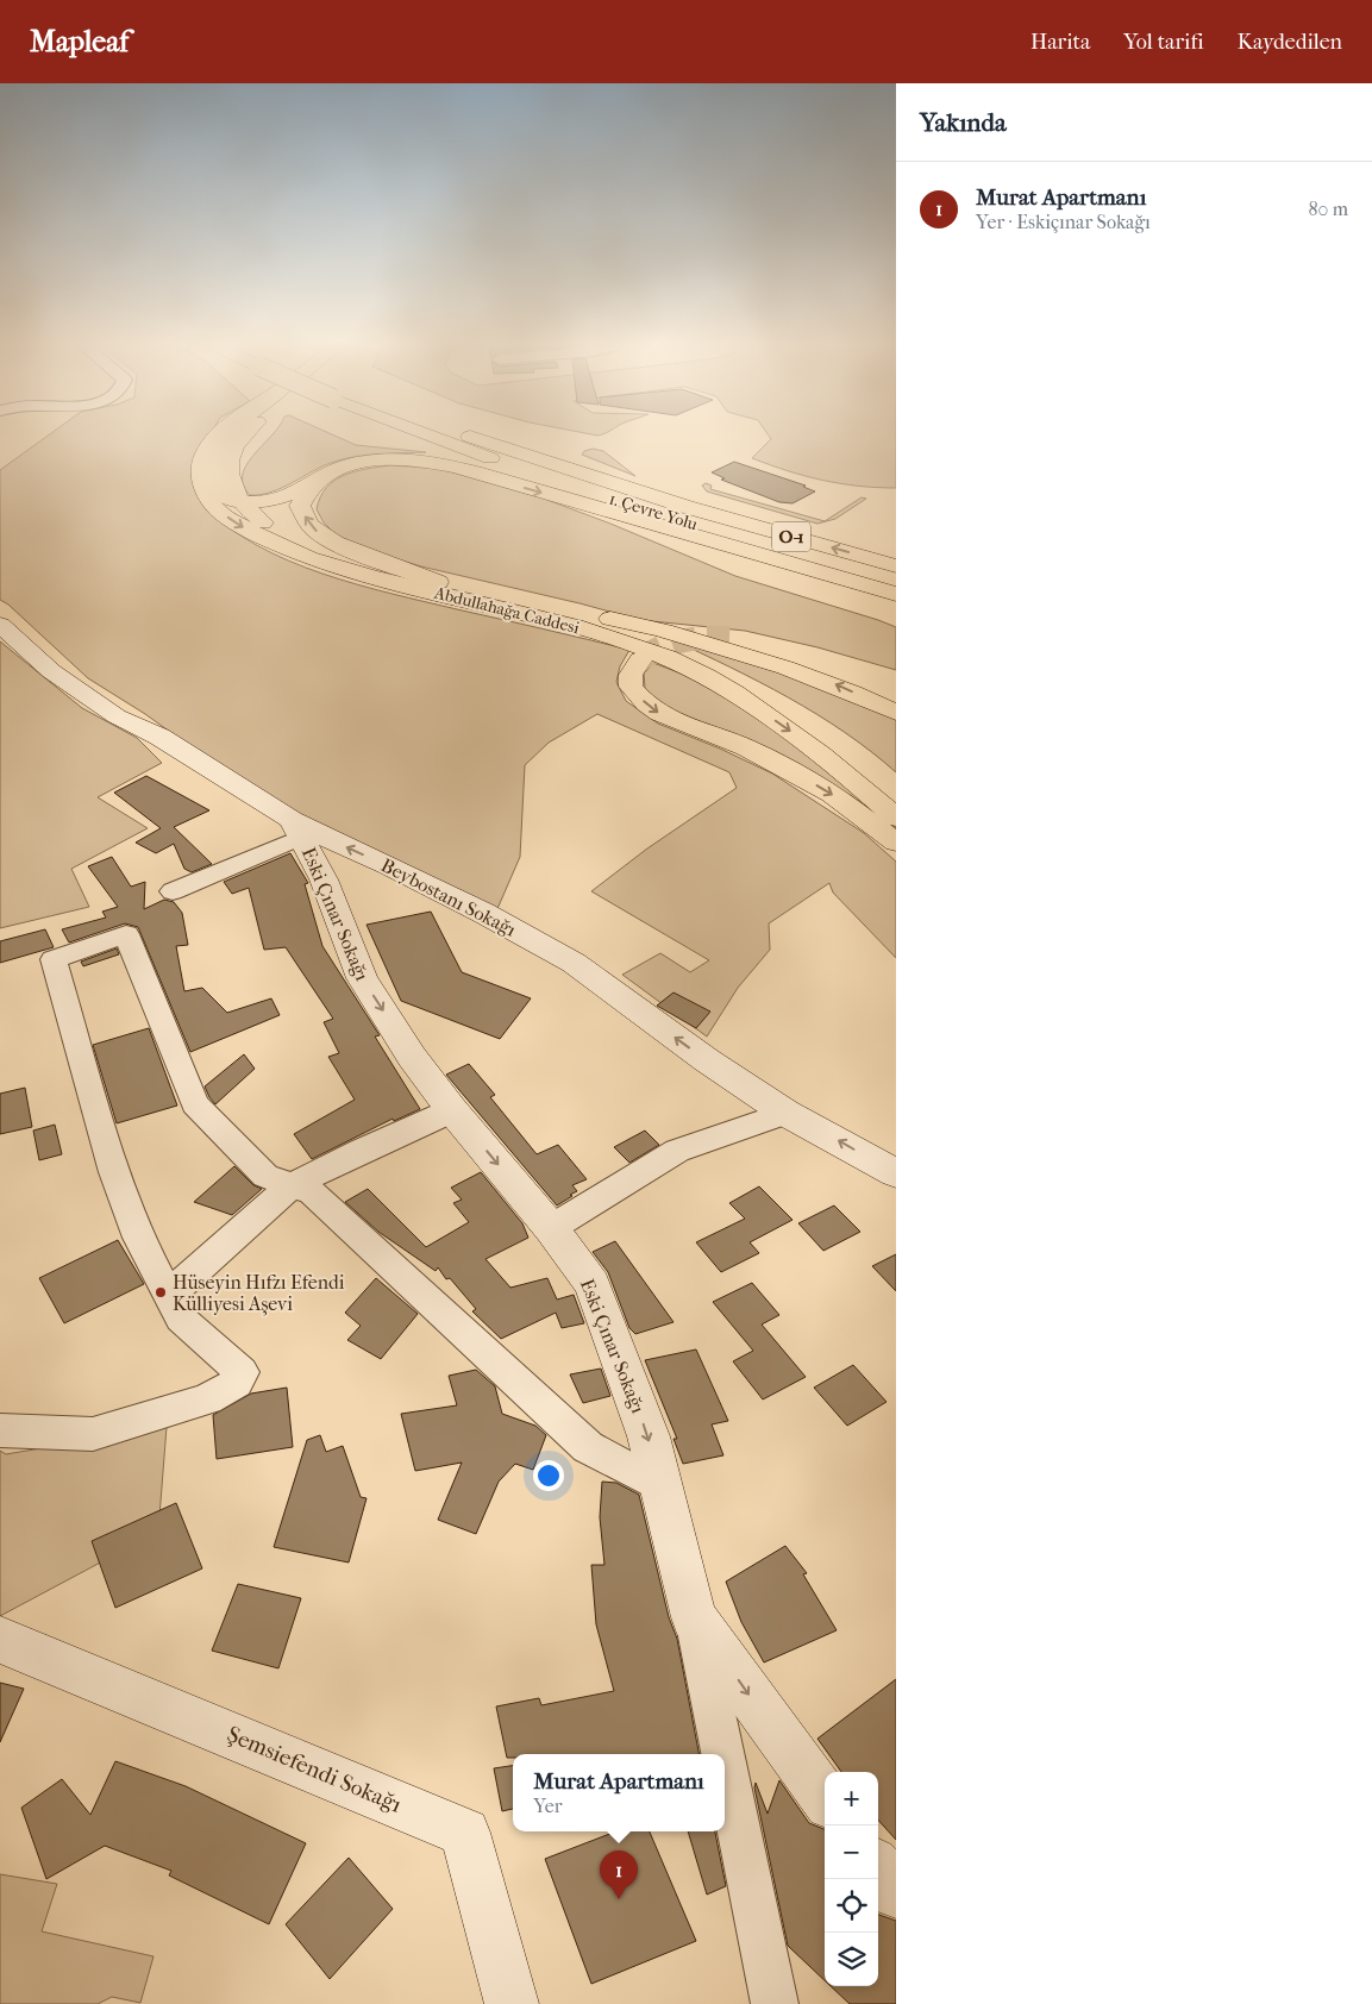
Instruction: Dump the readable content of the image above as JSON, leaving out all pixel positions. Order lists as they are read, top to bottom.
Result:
{
  "streets": {
    "main road": ["1. Çevre Yolu", "O-1", "Abdullahağa Caddesi"],
    "street": ["Beybostanı Sokağı", "Eski Çınar Sokağı", "Şemsiefendi Sokağı"]
  },
  "crossings": [
    ["Beybostanı Sokağı", "Eski Çınar Sokağı"]
  ],
  "one_way": ["Beybostanı Sokağı"],
  "places": ["Hüseyin Hıfzı Efendi Külliyesi Aşevi"],
  "page": {
    "header": "Mapleaf",
    "nav": ["Harita", "Yol tarifi", "Kaydedilen"],
    "heading": "Yakında",
    "list": [
      {
        "mark": "1",
        "name": "Murat Apartmanı",
        "note": "Yer · Eskiçınar Sokağı",
        "value": "80 m"
      }
    ],
    "popup": ["Murat Apartmanı", "Yer"],
    "map_buttons": ["+", "−"],
    "pins": "1"
  }
}
